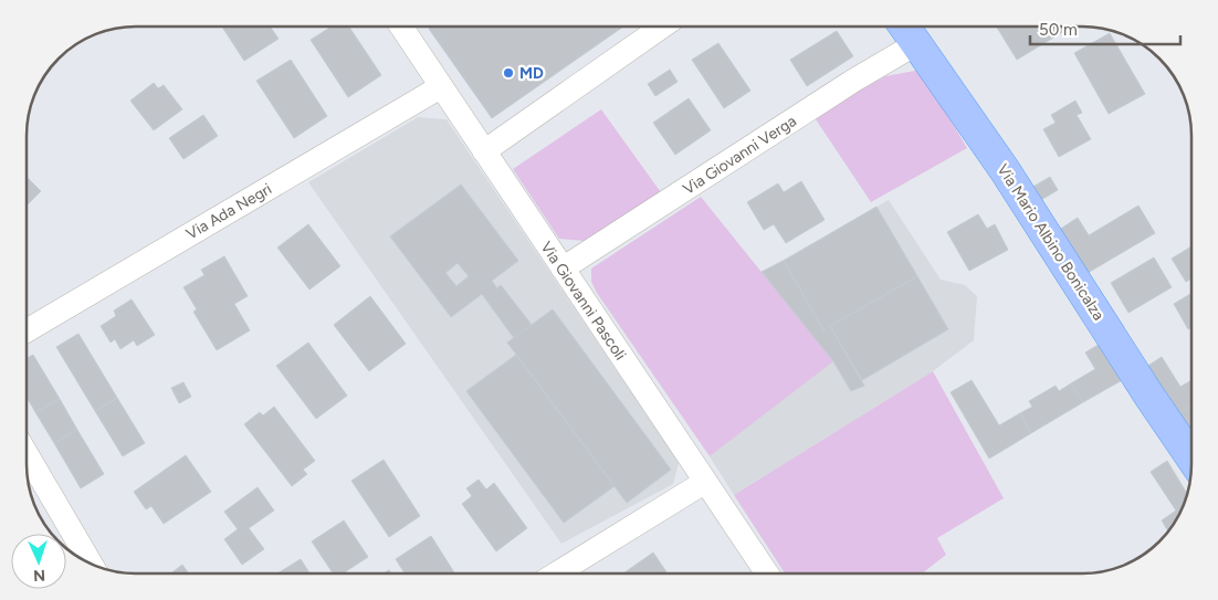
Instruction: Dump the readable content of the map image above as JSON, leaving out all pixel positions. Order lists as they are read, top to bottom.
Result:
{
  "streets": {
    "main road": ["Via Mario Albino Bonicalza"],
    "street": ["Via Giovanni Verga", "Via Ada Negri", "Via Giovanni Pascoli"]
  },
  "crossings": [
    ["Via Giovanni Verga", "Via Giovanni Pascoli"],
    ["Via Ada Negri", "Via Giovanni Pascoli"]
  ],
  "places": ["MD"],
  "scale_bar": "50 m",
  "north": "bottom"
}
